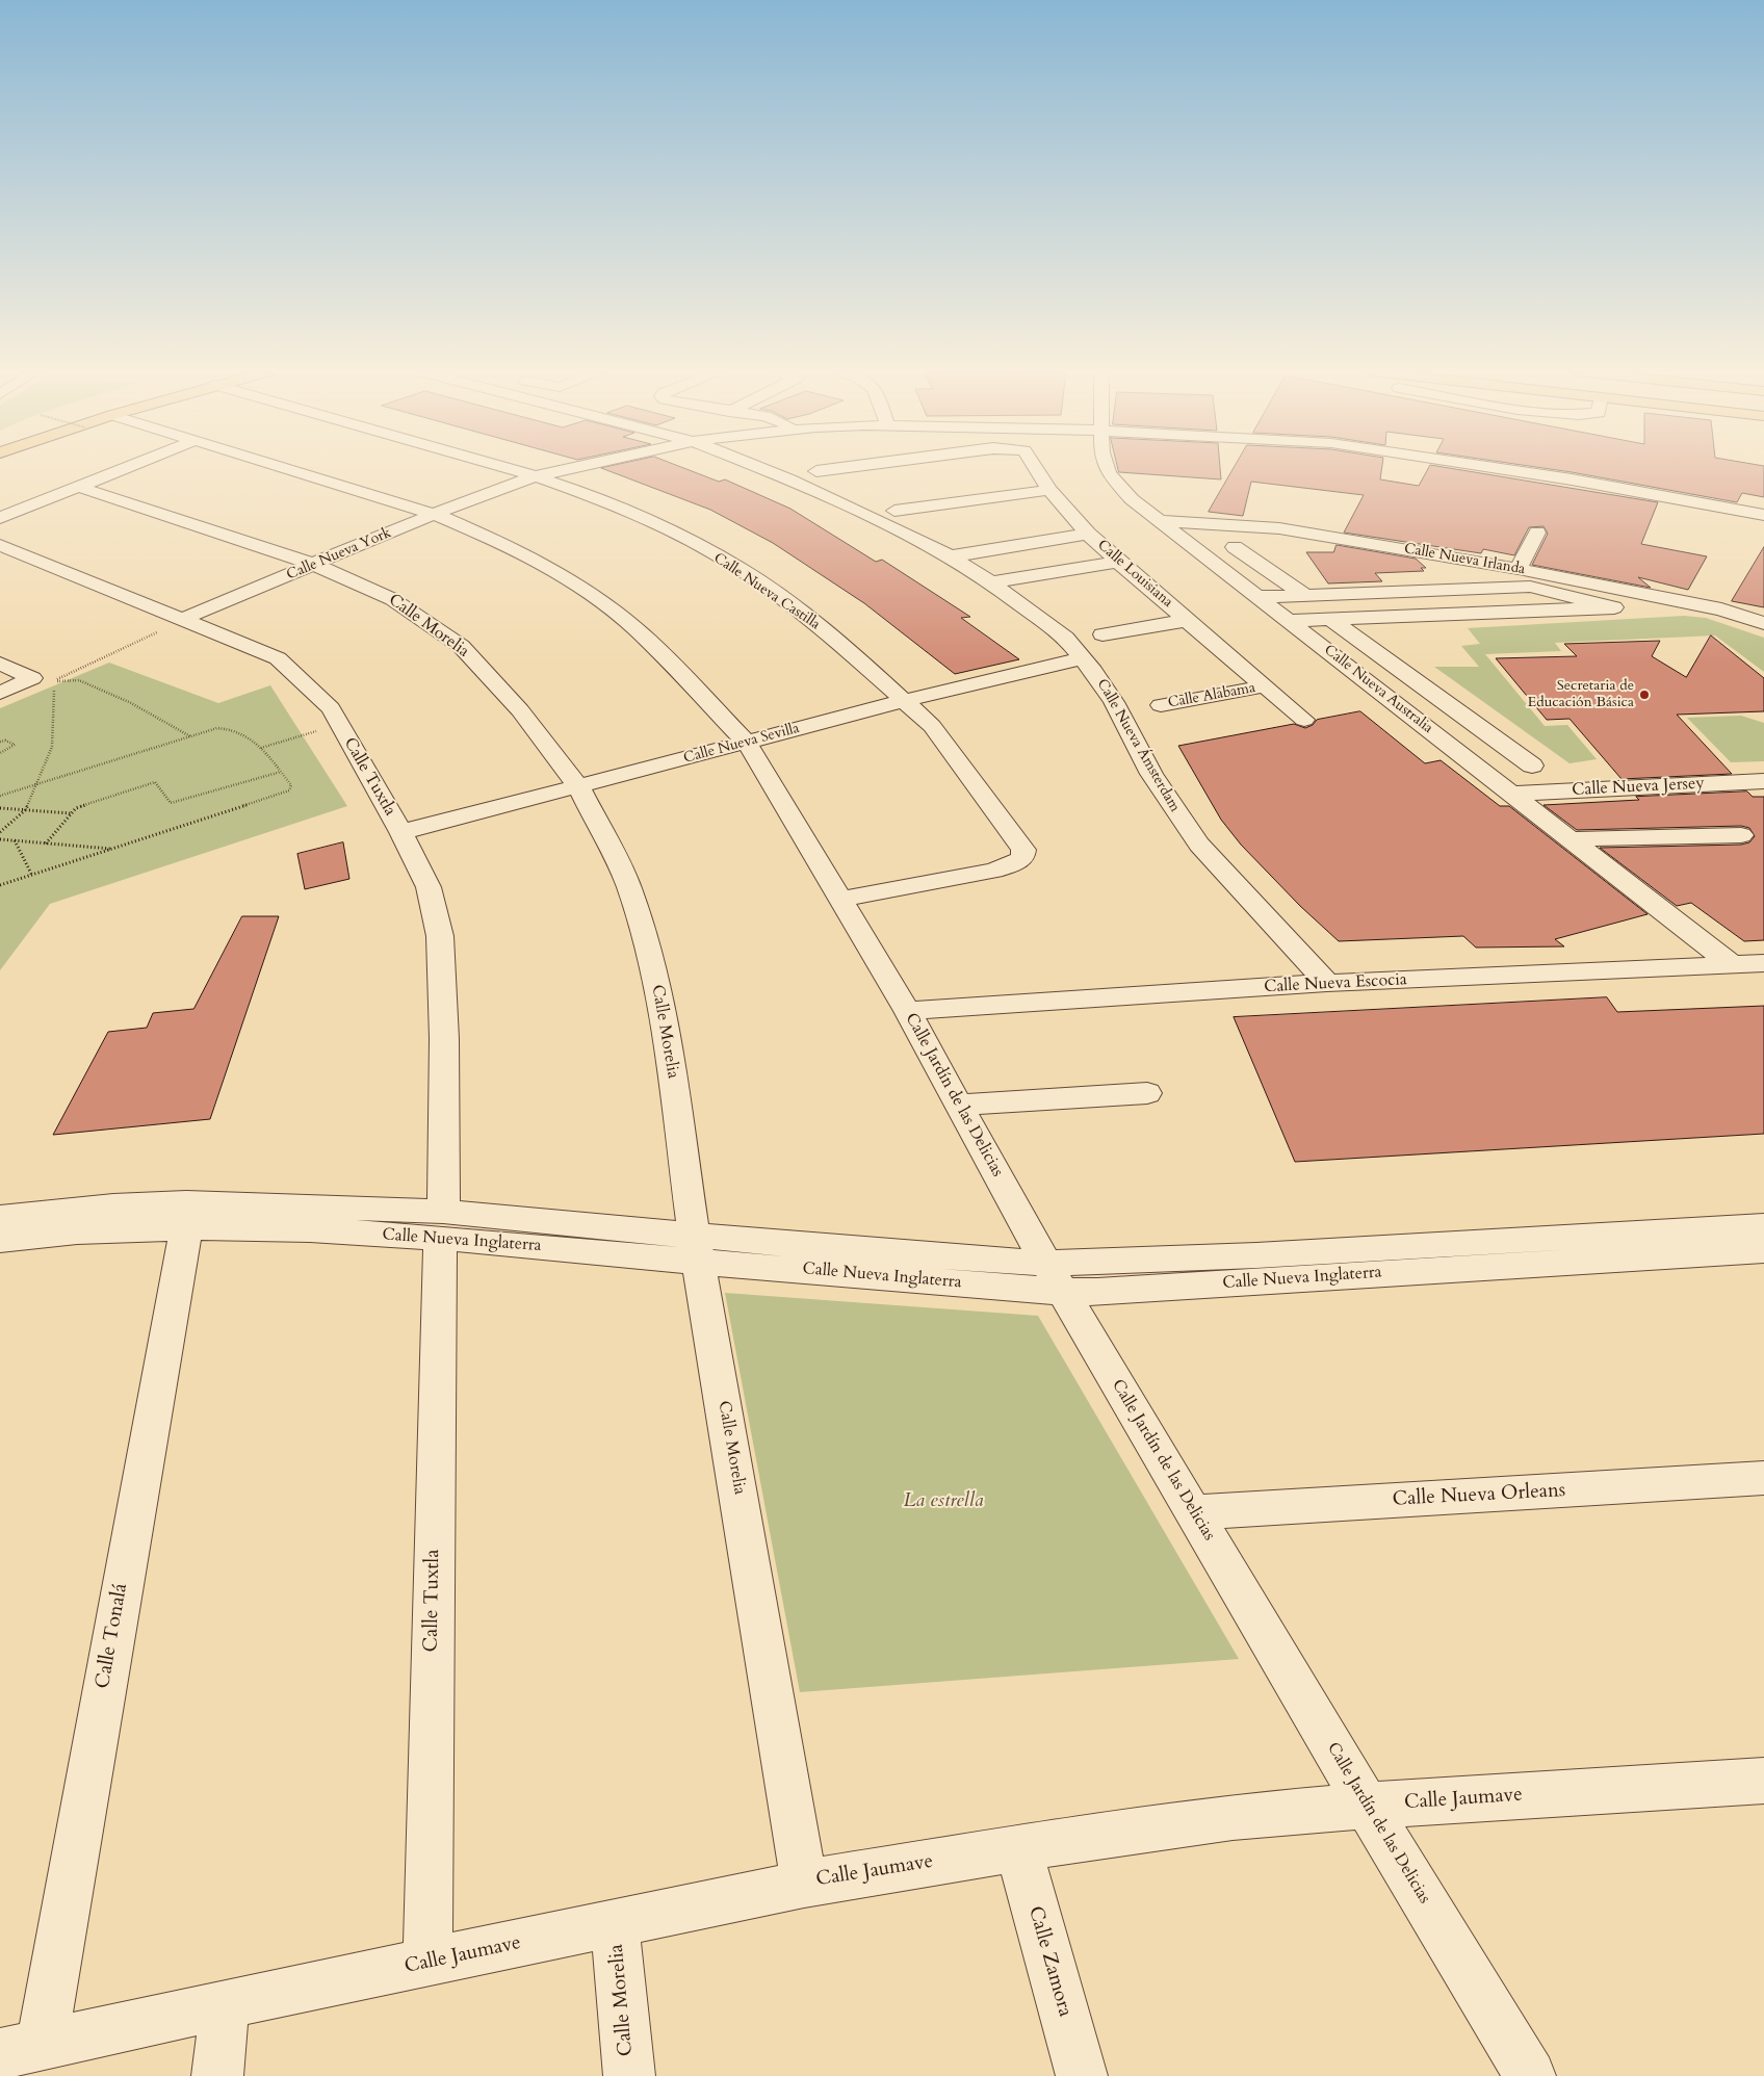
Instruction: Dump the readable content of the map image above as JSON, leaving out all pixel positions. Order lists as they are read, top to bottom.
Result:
{
  "streets": {
    "street": [
      "Calle Nueva York",
      "Calle Nueva Irlanda",
      "Calle Louisiana",
      "Calle Nueva Castilla",
      "Calle Morelia",
      "Calle Nueva Australia",
      "Calle Alabama",
      "Calle Nueva Sevilla",
      "Calle Nueva Ámsterdam",
      "Calle Tuxtla",
      "Calle Nueva Jersey",
      "Calle Nueva Escocia",
      "Calle Jardín de las Delicias",
      "Calle Nueva Inglaterra",
      "Calle Nueva Orleans",
      "Calle Tonalá",
      "Calle Jaumave",
      "Calle Zamora"
    ]
  },
  "crossings": [
    ["Calle Nueva York", "Calle Nueva Castilla"],
    ["Calle Nueva York", "Calle Morelia"],
    ["Calle Nueva York", "Calle Tuxtla"],
    ["Calle Nueva York", "Calle Jardín de las Delicias"],
    ["Calle Nueva Irlanda", "Calle Nueva Australia"],
    ["Calle Louisiana", "Calle Alabama"],
    ["Calle Nueva Castilla", "Calle Nueva Sevilla"],
    ["Calle Nueva Castilla", "Calle Jardín de las Delicias"],
    ["Calle Morelia", "Calle Nueva Sevilla"],
    ["Calle Morelia", "Calle Nueva Inglaterra"],
    ["Calle Morelia", "Calle Jaumave"],
    ["Calle Nueva Australia", "Calle Nueva Jersey"],
    ["Calle Nueva Australia", "Calle Nueva Escocia"],
    ["Calle Nueva Sevilla", "Calle Nueva Ámsterdam"],
    ["Calle Nueva Sevilla", "Calle Tuxtla"],
    ["Calle Nueva Sevilla", "Calle Jardín de las Delicias"],
    ["Calle Nueva Ámsterdam", "Calle Nueva Escocia"],
    ["Calle Tuxtla", "Calle Nueva Inglaterra"],
    ["Calle Tuxtla", "Calle Jaumave"],
    ["Calle Nueva Escocia", "Calle Jardín de las Delicias"],
    ["Calle Jardín de las Delicias", "Calle Nueva Inglaterra"],
    ["Calle Jardín de las Delicias", "Calle Nueva Orleans"],
    ["Calle Jardín de las Delicias", "Calle Jaumave"],
    ["Calle Nueva Inglaterra", "Calle Tonalá"],
    ["Calle Tonalá", "Calle Jaumave"],
    ["Calle Jaumave", "Calle Zamora"]
  ],
  "parks": ["La estrella"],
  "places": ["Secretaria de Educación Básica"]
}
